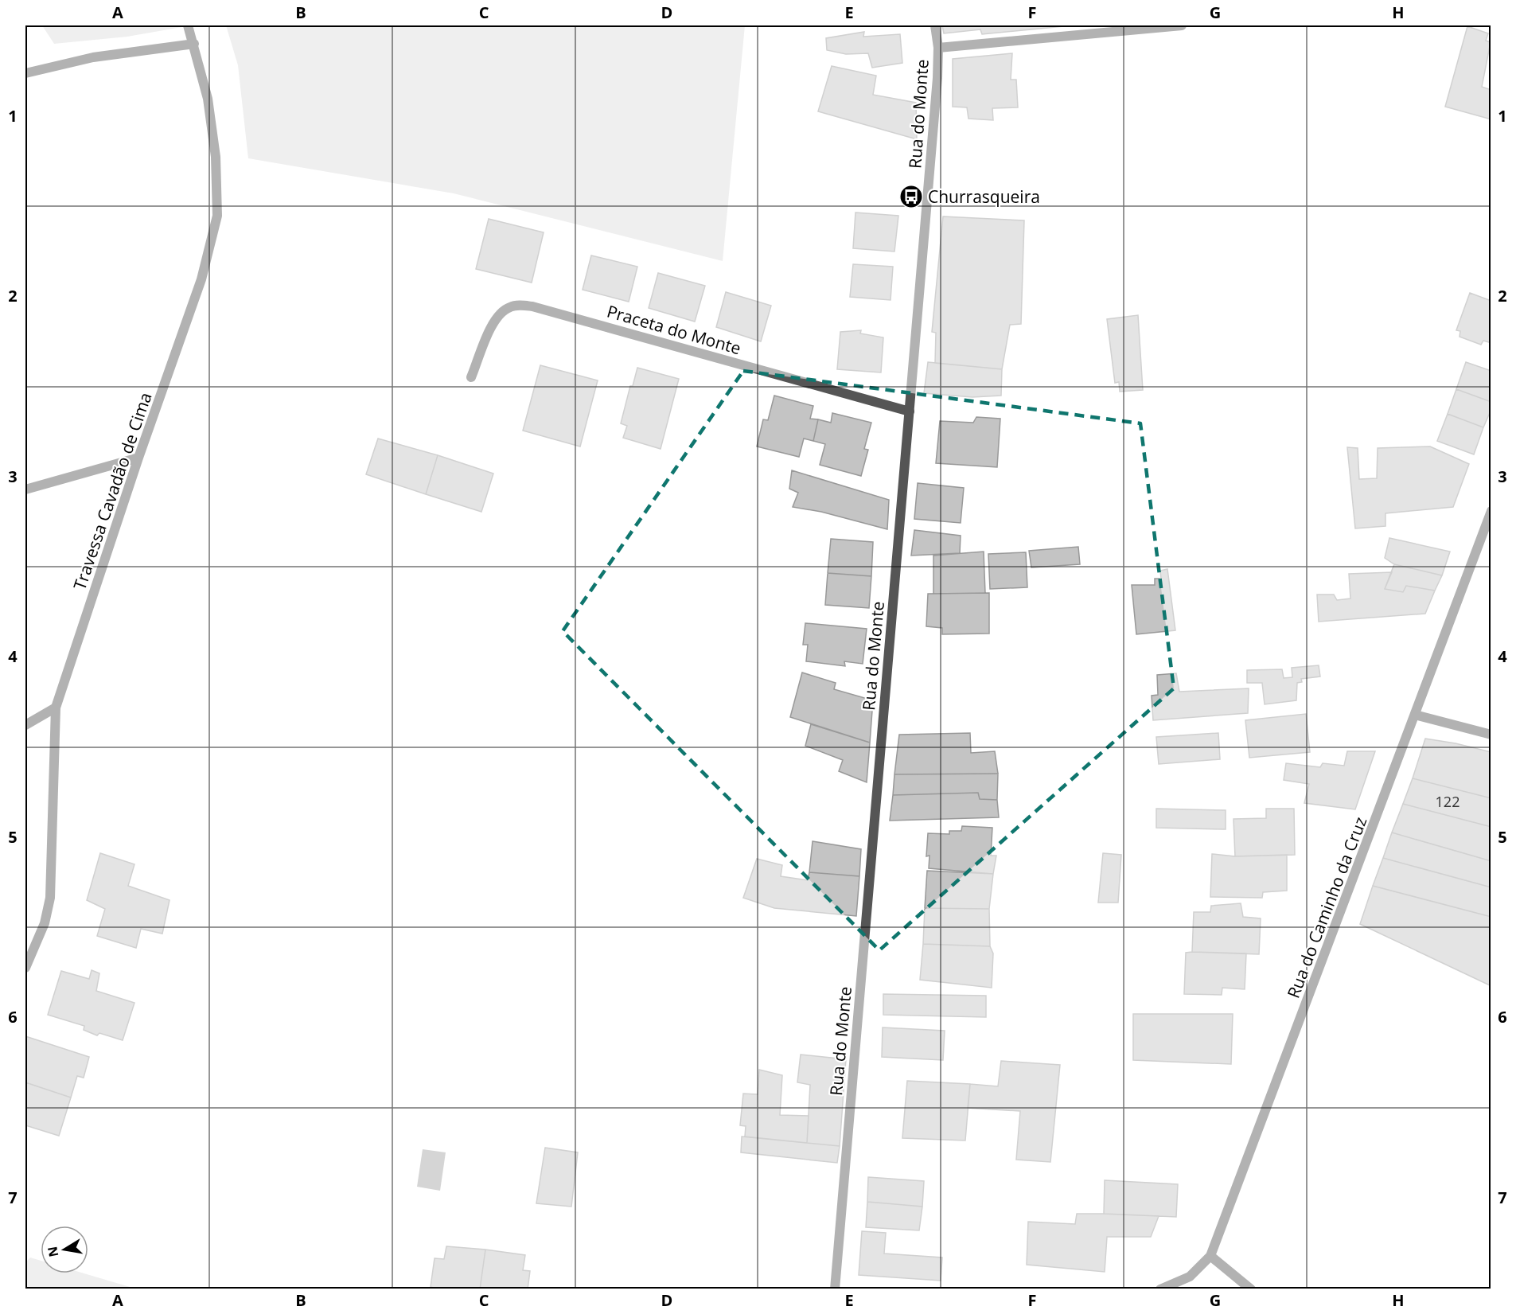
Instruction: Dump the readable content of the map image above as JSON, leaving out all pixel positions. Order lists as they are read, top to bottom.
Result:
{
  "streets": {
    "street": [
      "Rua do Monte",
      "Praceta do Monte",
      "Travessa Cavadão de Cima",
      "Rua do Caminho da Cruz"
    ]
  },
  "crossings": [
    ["Rua do Monte", "Praceta do Monte"]
  ],
  "places": {
    "bus stop": ["Churrasqueira"]
  },
  "house_numbers": ["122"],
  "north": "left",
  "grid": {
    "columns": [
      "A",
      "B",
      "C",
      "D",
      "E",
      "F",
      "G",
      "H"
    ],
    "rows": [
      "1",
      "2",
      "3",
      "4",
      "5",
      "6",
      "7"
    ]
  }
}
